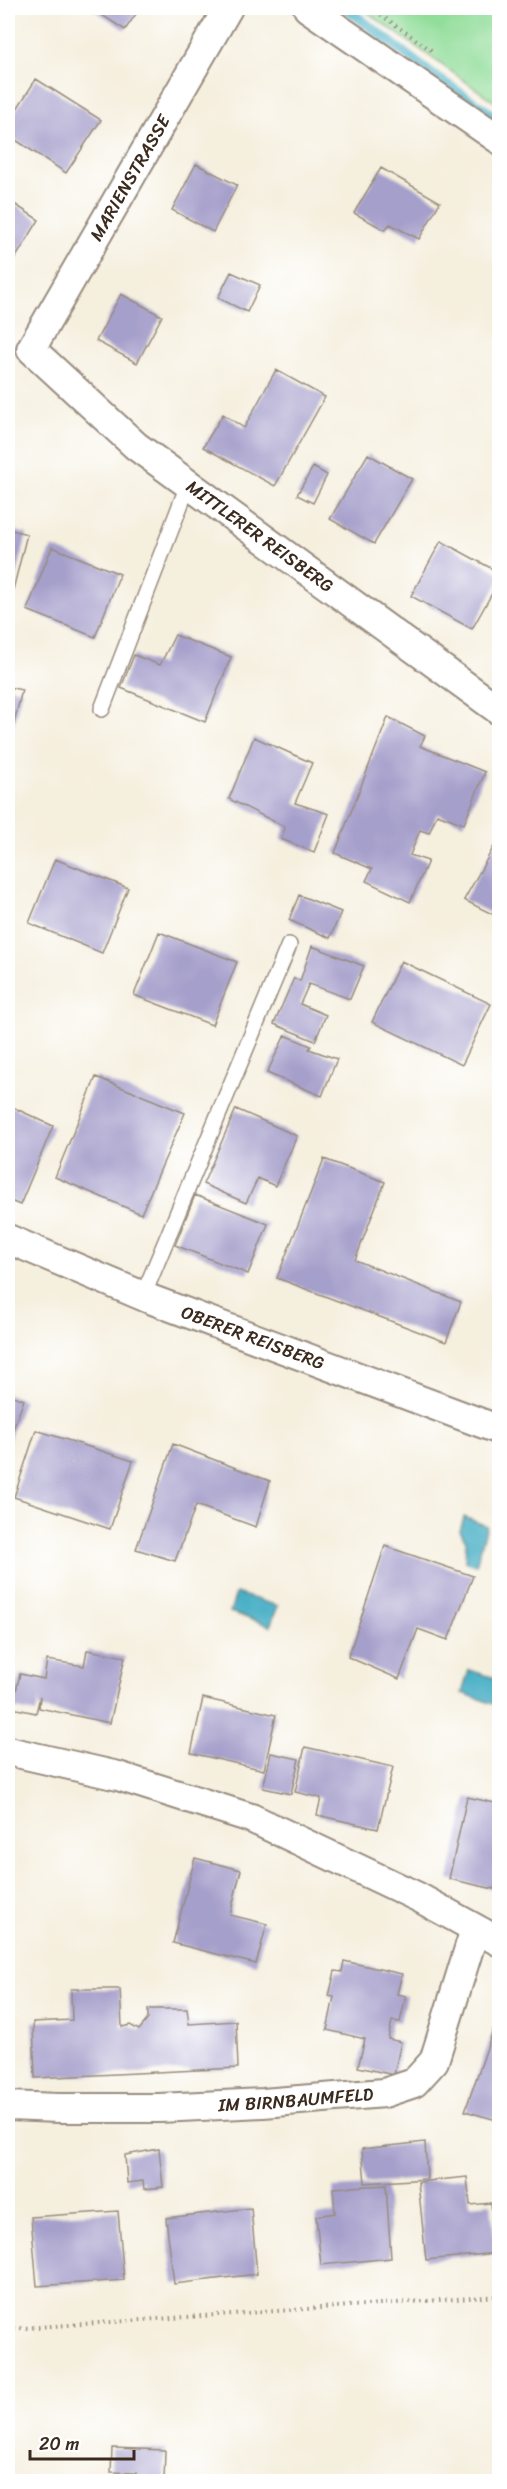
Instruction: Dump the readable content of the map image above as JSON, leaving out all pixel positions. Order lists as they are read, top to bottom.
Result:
{
  "streets": {
    "street": [
      "MARIENSTRASSE",
      "MITTLERER REISBERG",
      "OBERER REISBERG",
      "IM BIRNBAUMFELD"
    ]
  },
  "crossings": [
    ["MARIENSTRASSE", "MITTLERER REISBERG"]
  ],
  "scale_bar": "20 m"
}
